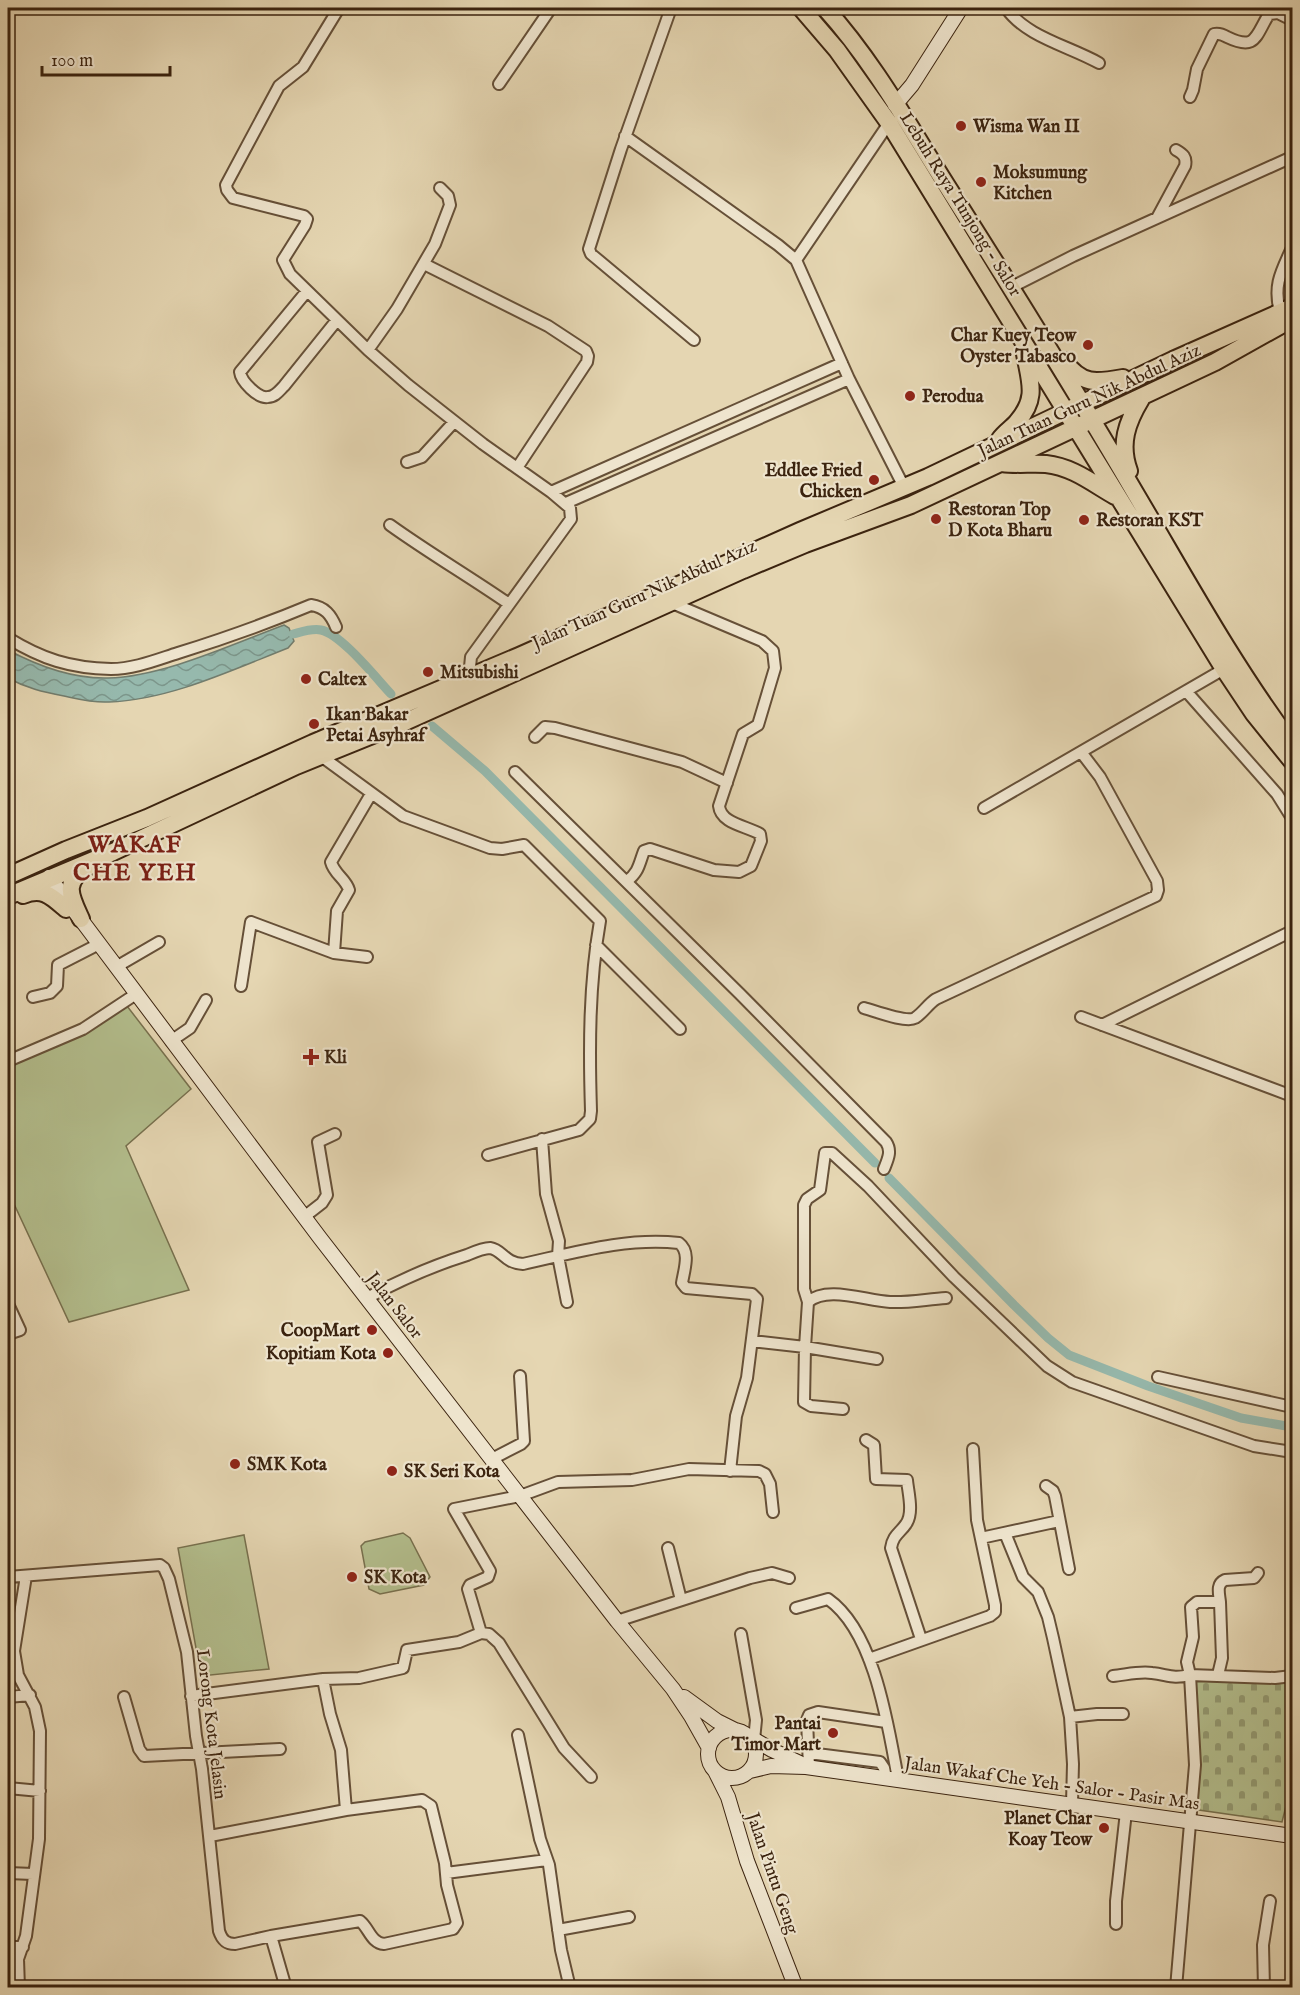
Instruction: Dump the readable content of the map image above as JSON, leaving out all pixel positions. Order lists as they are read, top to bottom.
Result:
{
  "streets": {
    "main road": [
      "Lebuh Raya Tunjong - Salor",
      "Jalan Tuan Guru Nik Abdul Aziz",
      "Jalan Salor",
      "Jalan Wakaf Che Yeh - Salor - Pasir Mas",
      "Jalan Pintu Geng"
    ],
    "street": ["Lorong Kota Jelasin"]
  },
  "crossings": [
    ["Lebuh Raya Tunjong - Salor", "Jalan Tuan Guru Nik Abdul Aziz"],
    ["Jalan Tuan Guru Nik Abdul Aziz", "Jalan Salor"],
    ["Jalan Salor", "Jalan Wakaf Che Yeh - Salor - Pasir Mas"],
    ["Jalan Salor", "Jalan Pintu Geng"],
    ["Jalan Wakaf Che Yeh - Salor - Pasir Mas", "Jalan Pintu Geng"]
  ],
  "districts": ["WAKAF CHE YEH"],
  "places": {
    "other": [
      "Wisma Wan II",
      "Moksumung Kitchen",
      "Char Kuey Teow Oyster Tabasco",
      "Perodua",
      "Eddlee Fried Chicken",
      "Restoran Top D Kota Bharu",
      "Restoran KST",
      "Mitsubishi",
      "Caltex",
      "Ikan Bakar Petai Asyhraf",
      "CoopMart",
      "Kopitiam Kota",
      "SMK Kota",
      "SK Seri Kota",
      "SK Kota",
      "Pantai Timor Mart",
      "Planet Char Koay Teow"
    ],
    "health": ["Kli"]
  },
  "scale_bar": "100 m"
}
